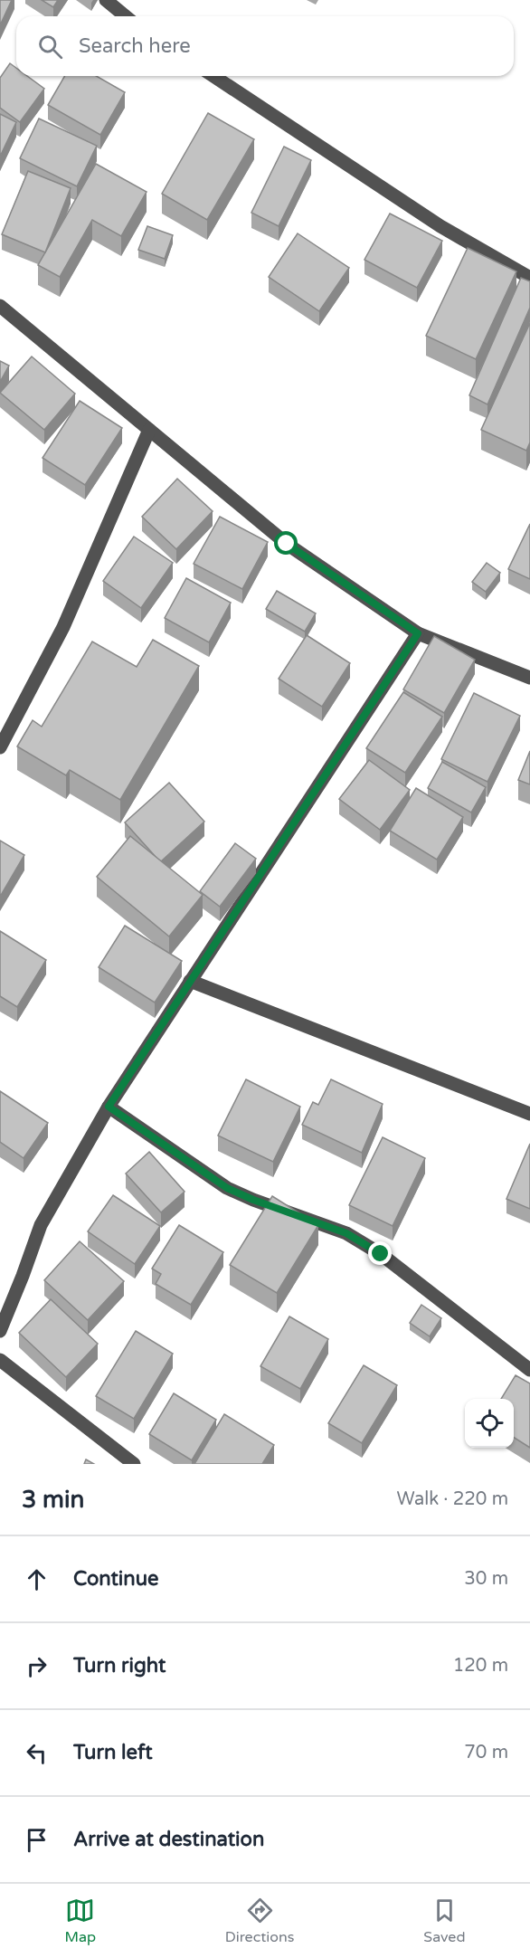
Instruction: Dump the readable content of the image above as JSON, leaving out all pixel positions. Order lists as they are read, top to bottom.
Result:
{
  "page": {
    "search": "Search here",
    "heading": ["3 min", "Walk · 220 m"],
    "list": [
      ["Continue", "30 m"],
      ["Turn right", "120 m"],
      ["Turn left", "70 m"],
      "Arrive at destination"
    ],
    "nav": ["Map", "Directions", "Saved"]
  }
}
